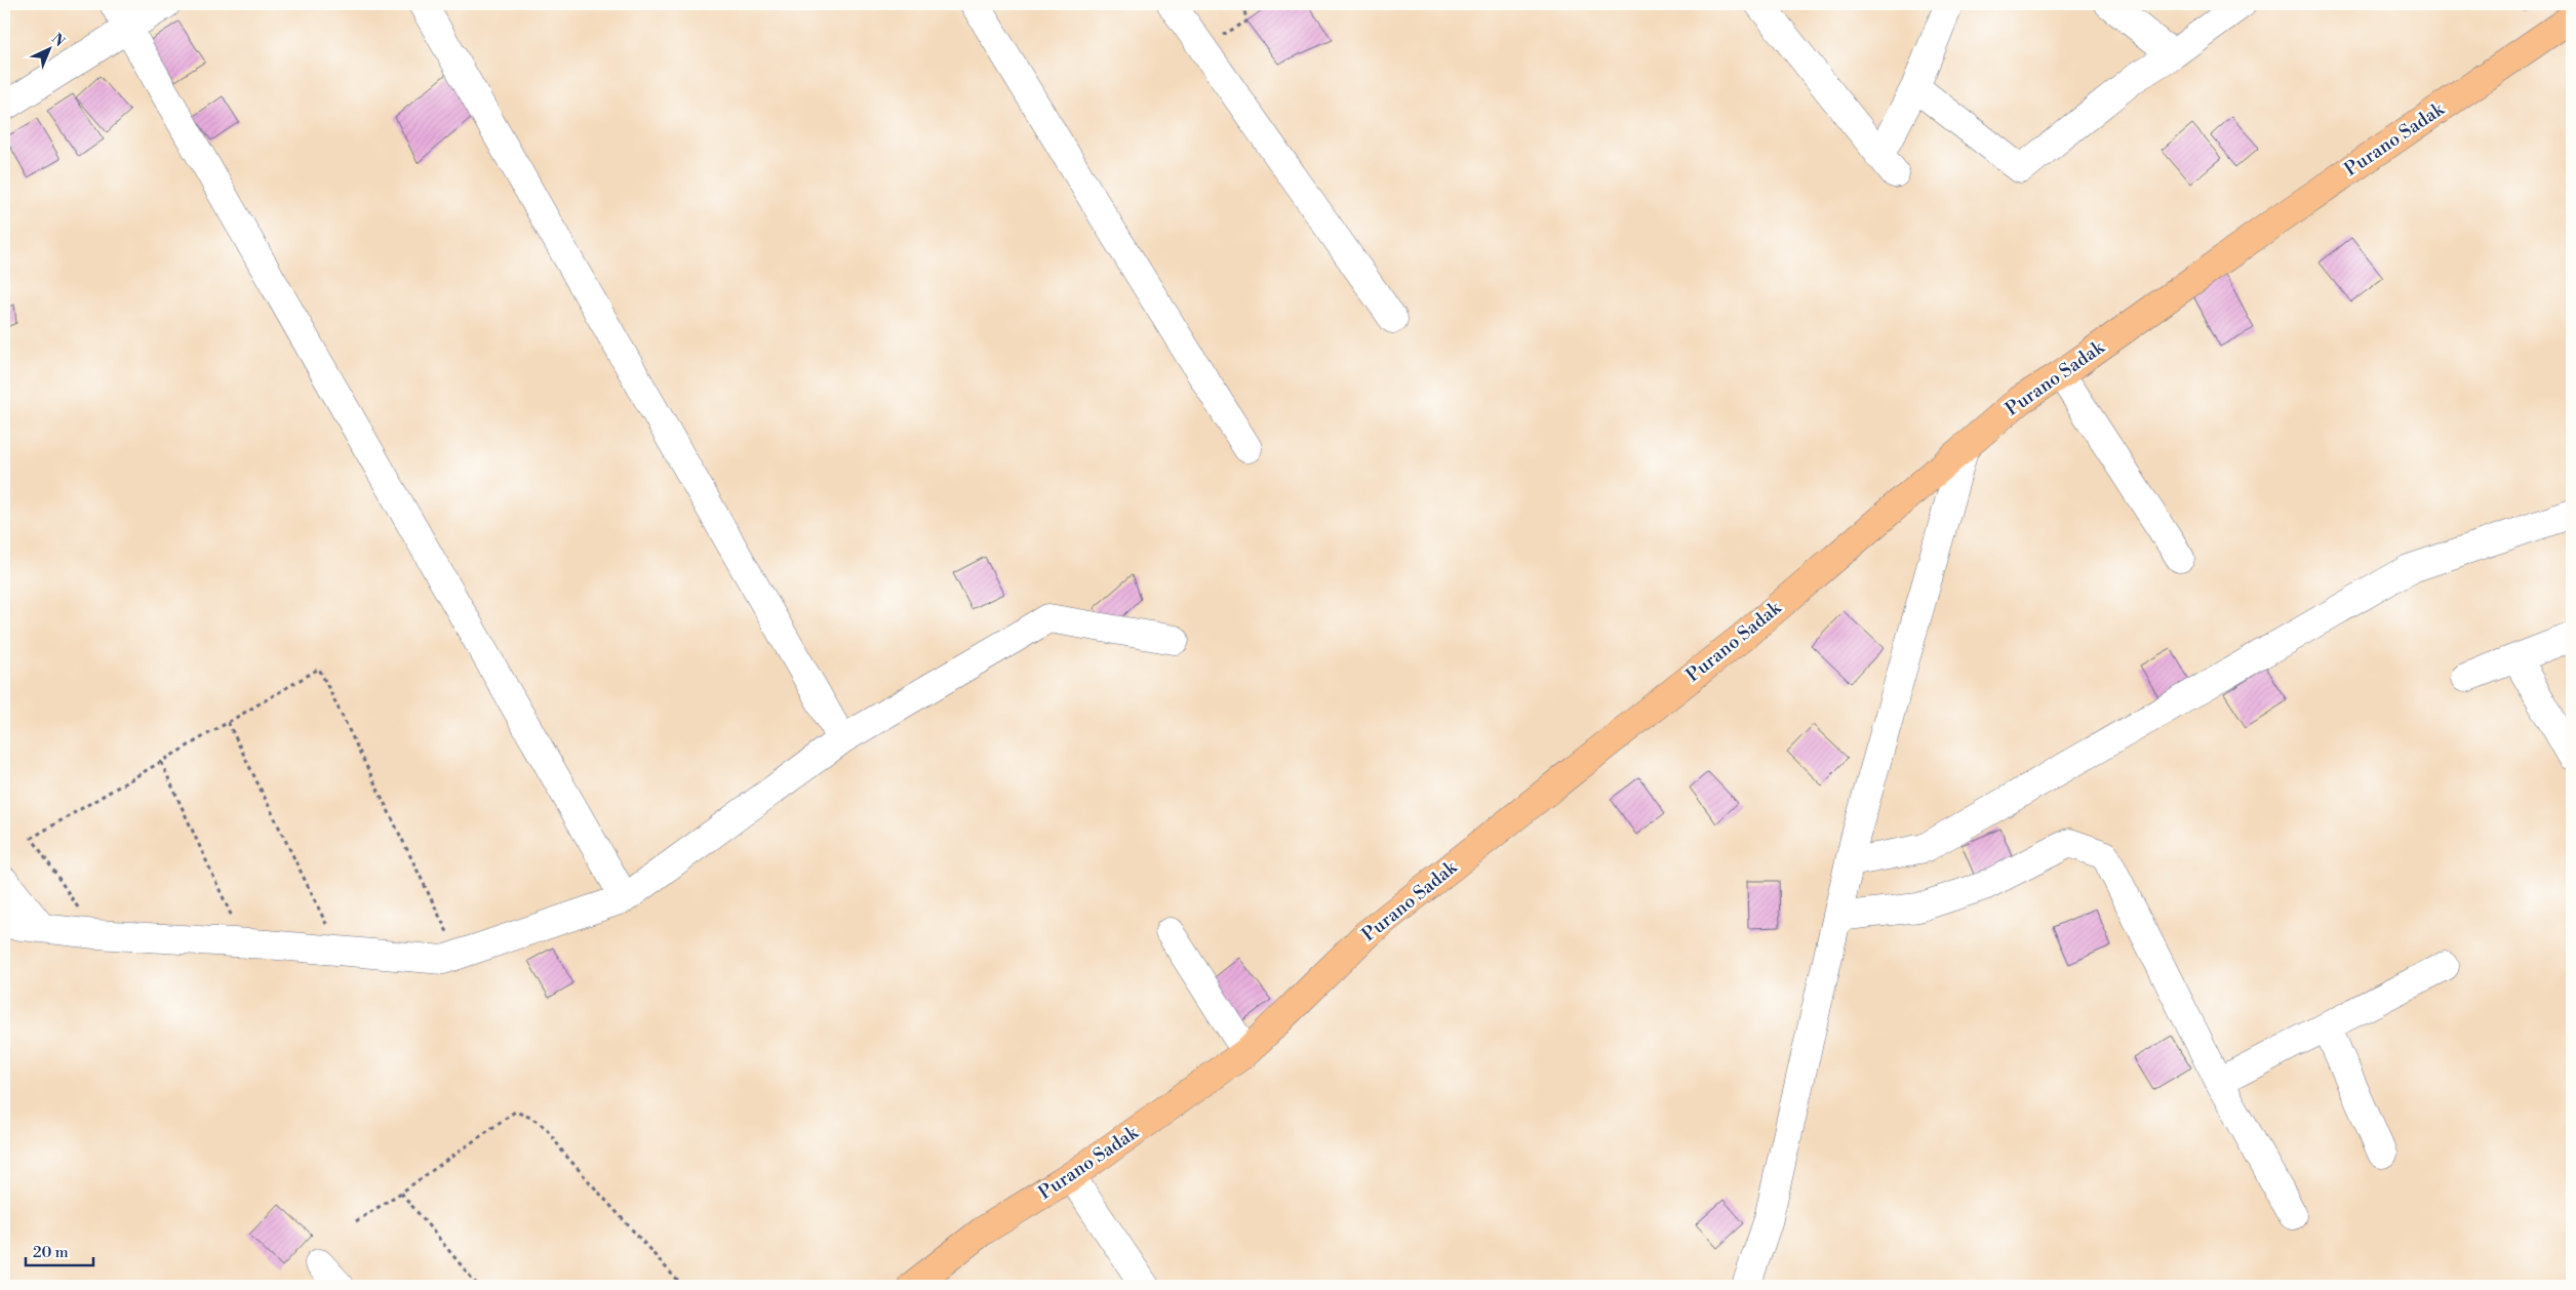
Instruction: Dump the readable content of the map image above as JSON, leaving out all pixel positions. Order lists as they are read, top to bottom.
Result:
{
  "streets": {
    "main road": ["Purano Sadak"]
  },
  "scale_bar": "20 m",
  "north": "top right"
}
